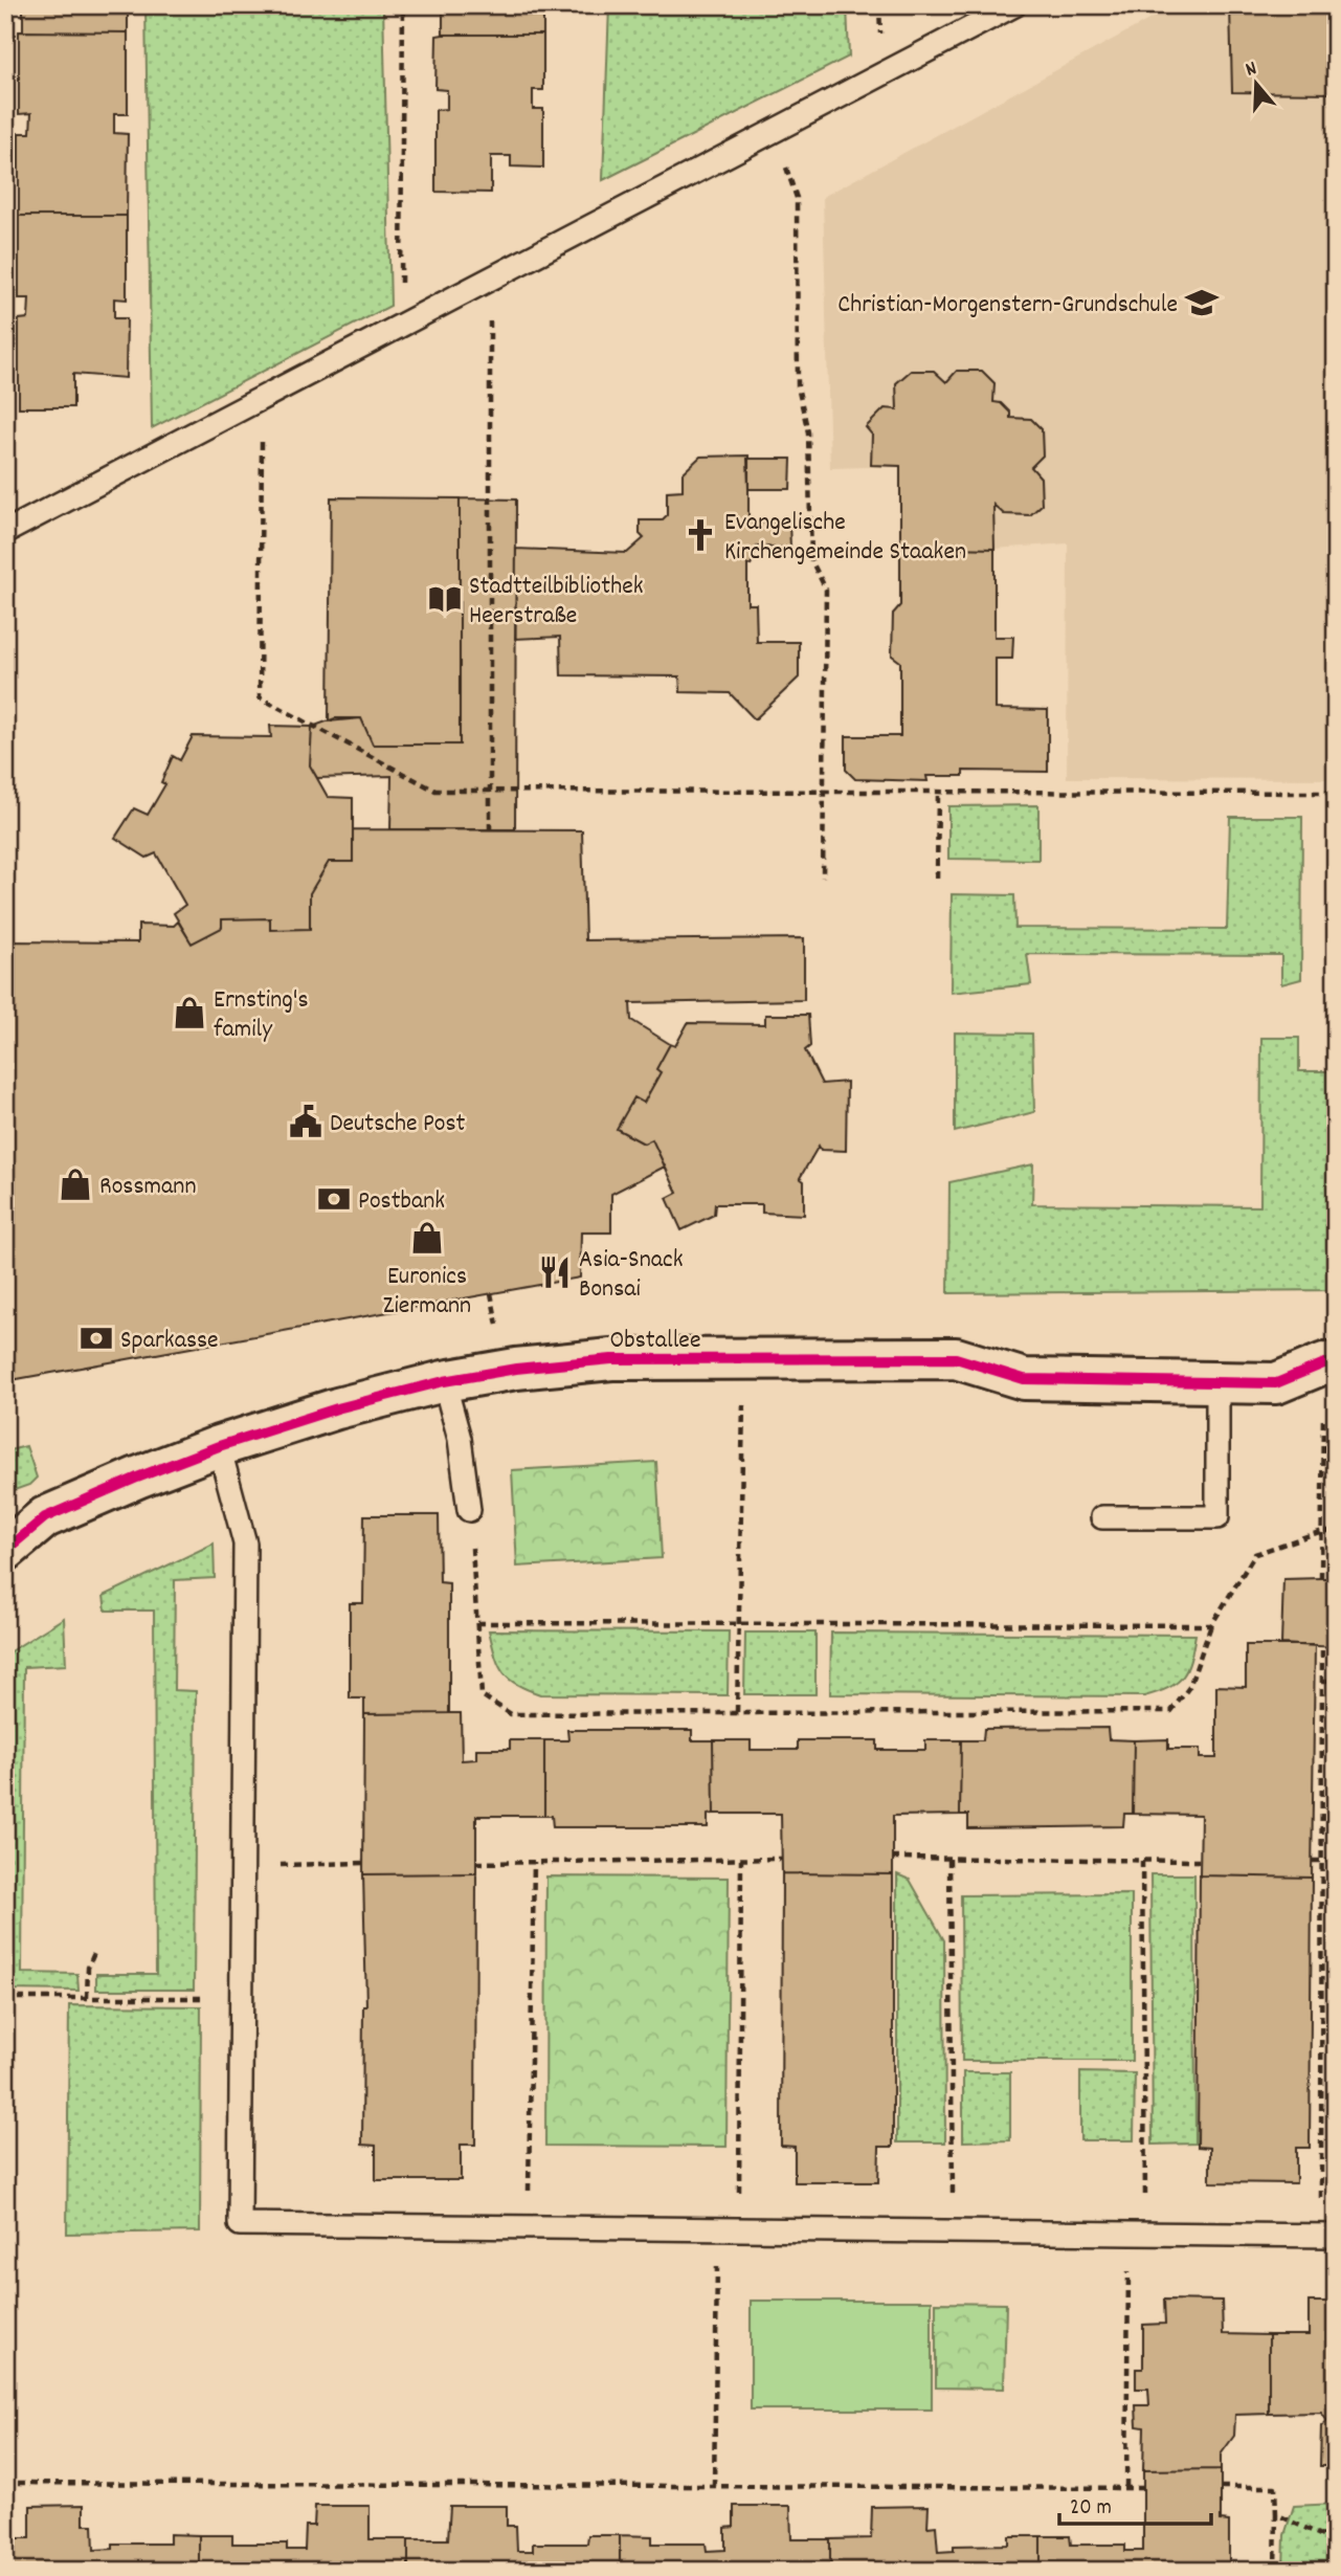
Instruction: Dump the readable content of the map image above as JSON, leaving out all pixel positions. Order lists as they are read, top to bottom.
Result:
{
  "streets": {
    "street": ["Obstallee"]
  },
  "places": {
    "school or university": ["Christian-Morgenstern-Grundschule"],
    "church": ["Evangelische Kirchengemeinde Staaken"],
    "library": ["Stadtteilbibliothek Heerstraße"],
    "shop": ["Ernsting's family", "Rossmann", "Euronics Ziermann"],
    "public building": ["Deutsche Post"],
    "bank": ["Postbank", "Sparkasse"],
    "restaurant": ["Asia-Snack Bonsai"]
  },
  "scale_bar": "20 m",
  "north": "top"
}
